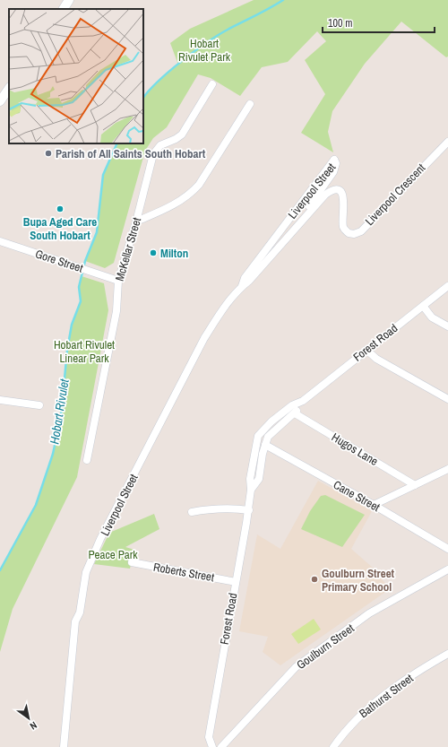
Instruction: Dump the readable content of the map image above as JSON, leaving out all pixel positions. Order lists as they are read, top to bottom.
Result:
{
  "streets": {
    "street": [
      "Liverpool Street",
      "Liverpool Crescent",
      "McKellar Street",
      "Gore Street",
      "Forest Road",
      "Hugos Lane",
      "Cane Street",
      "Roberts Street",
      "Goulburn Street",
      "Bathurst Street"
    ]
  },
  "crossings": [
    ["Liverpool Street", "Liverpool Crescent"],
    ["McKellar Street", "Gore Street"],
    ["Forest Road", "Hugos Lane"],
    ["Forest Road", "Cane Street"],
    ["Forest Road", "Roberts Street"]
  ],
  "water": ["Hobart Rivulet"],
  "parks": ["Hobart Rivulet Park", "Hobart Rivulet Linear Park", "Peace Park"],
  "places": [
    "Parish of All Saints South Hobart",
    "Bupa Aged Care South Hobart",
    "Milton",
    "Goulburn Street Primary School"
  ],
  "scale_bar": "100 m",
  "north": "bottom right"
}
